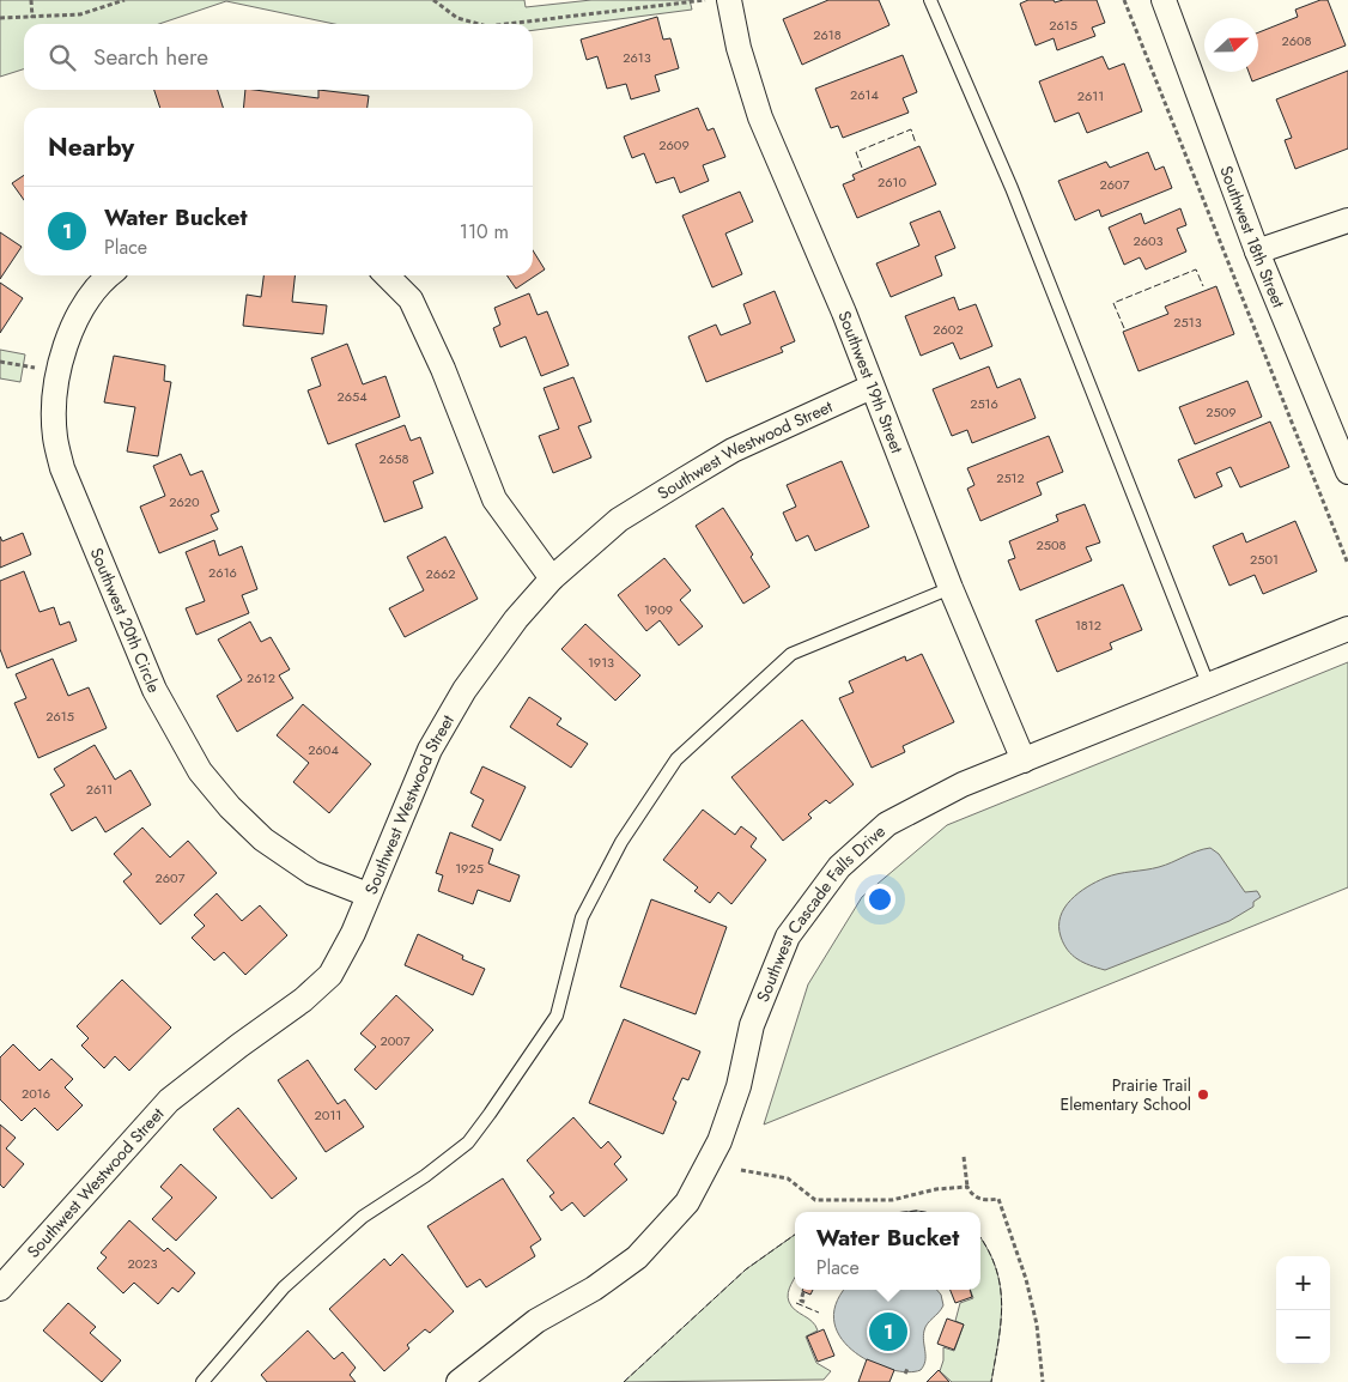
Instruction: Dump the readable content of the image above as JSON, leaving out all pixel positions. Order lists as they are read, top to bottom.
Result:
{
  "streets": {
    "street": [
      "Southwest 18th Street",
      "Southwest 19th Street",
      "Southwest Westwood Street",
      "Southwest 20th Circle",
      "Southwest Cascade Falls Drive"
    ]
  },
  "crossings": [
    ["Southwest 19th Street", "Southwest Westwood Street"],
    ["Southwest 19th Street", "Southwest Cascade Falls Drive"],
    ["Southwest Westwood Street", "Southwest 20th Circle"]
  ],
  "places": ["Prairie Trail Elementary School"],
  "house_numbers": [
    "2615",
    "2618",
    "2608",
    "2613",
    "2614",
    "2611",
    "2609",
    "2610",
    "2607",
    "2603",
    "2513",
    "2602",
    "2654",
    "2516",
    "2509",
    "2658",
    "2512",
    "2620",
    "2508",
    "2501",
    "2616",
    "2662",
    "1909",
    "1812",
    "1913",
    "2612",
    "2615",
    "2604",
    "2611",
    "1925",
    "2607",
    "2007",
    "2016",
    "2011",
    "2023"
  ],
  "north": "right",
  "page": {
    "search": "Search here",
    "heading": "Nearby",
    "list": [
      {
        "mark": "1",
        "name": "Water Bucket",
        "note": "Place",
        "value": "110 m"
      }
    ],
    "popup": ["Water Bucket", "Place"],
    "map_buttons": ["+", "−"],
    "pins": "1"
  }
}
